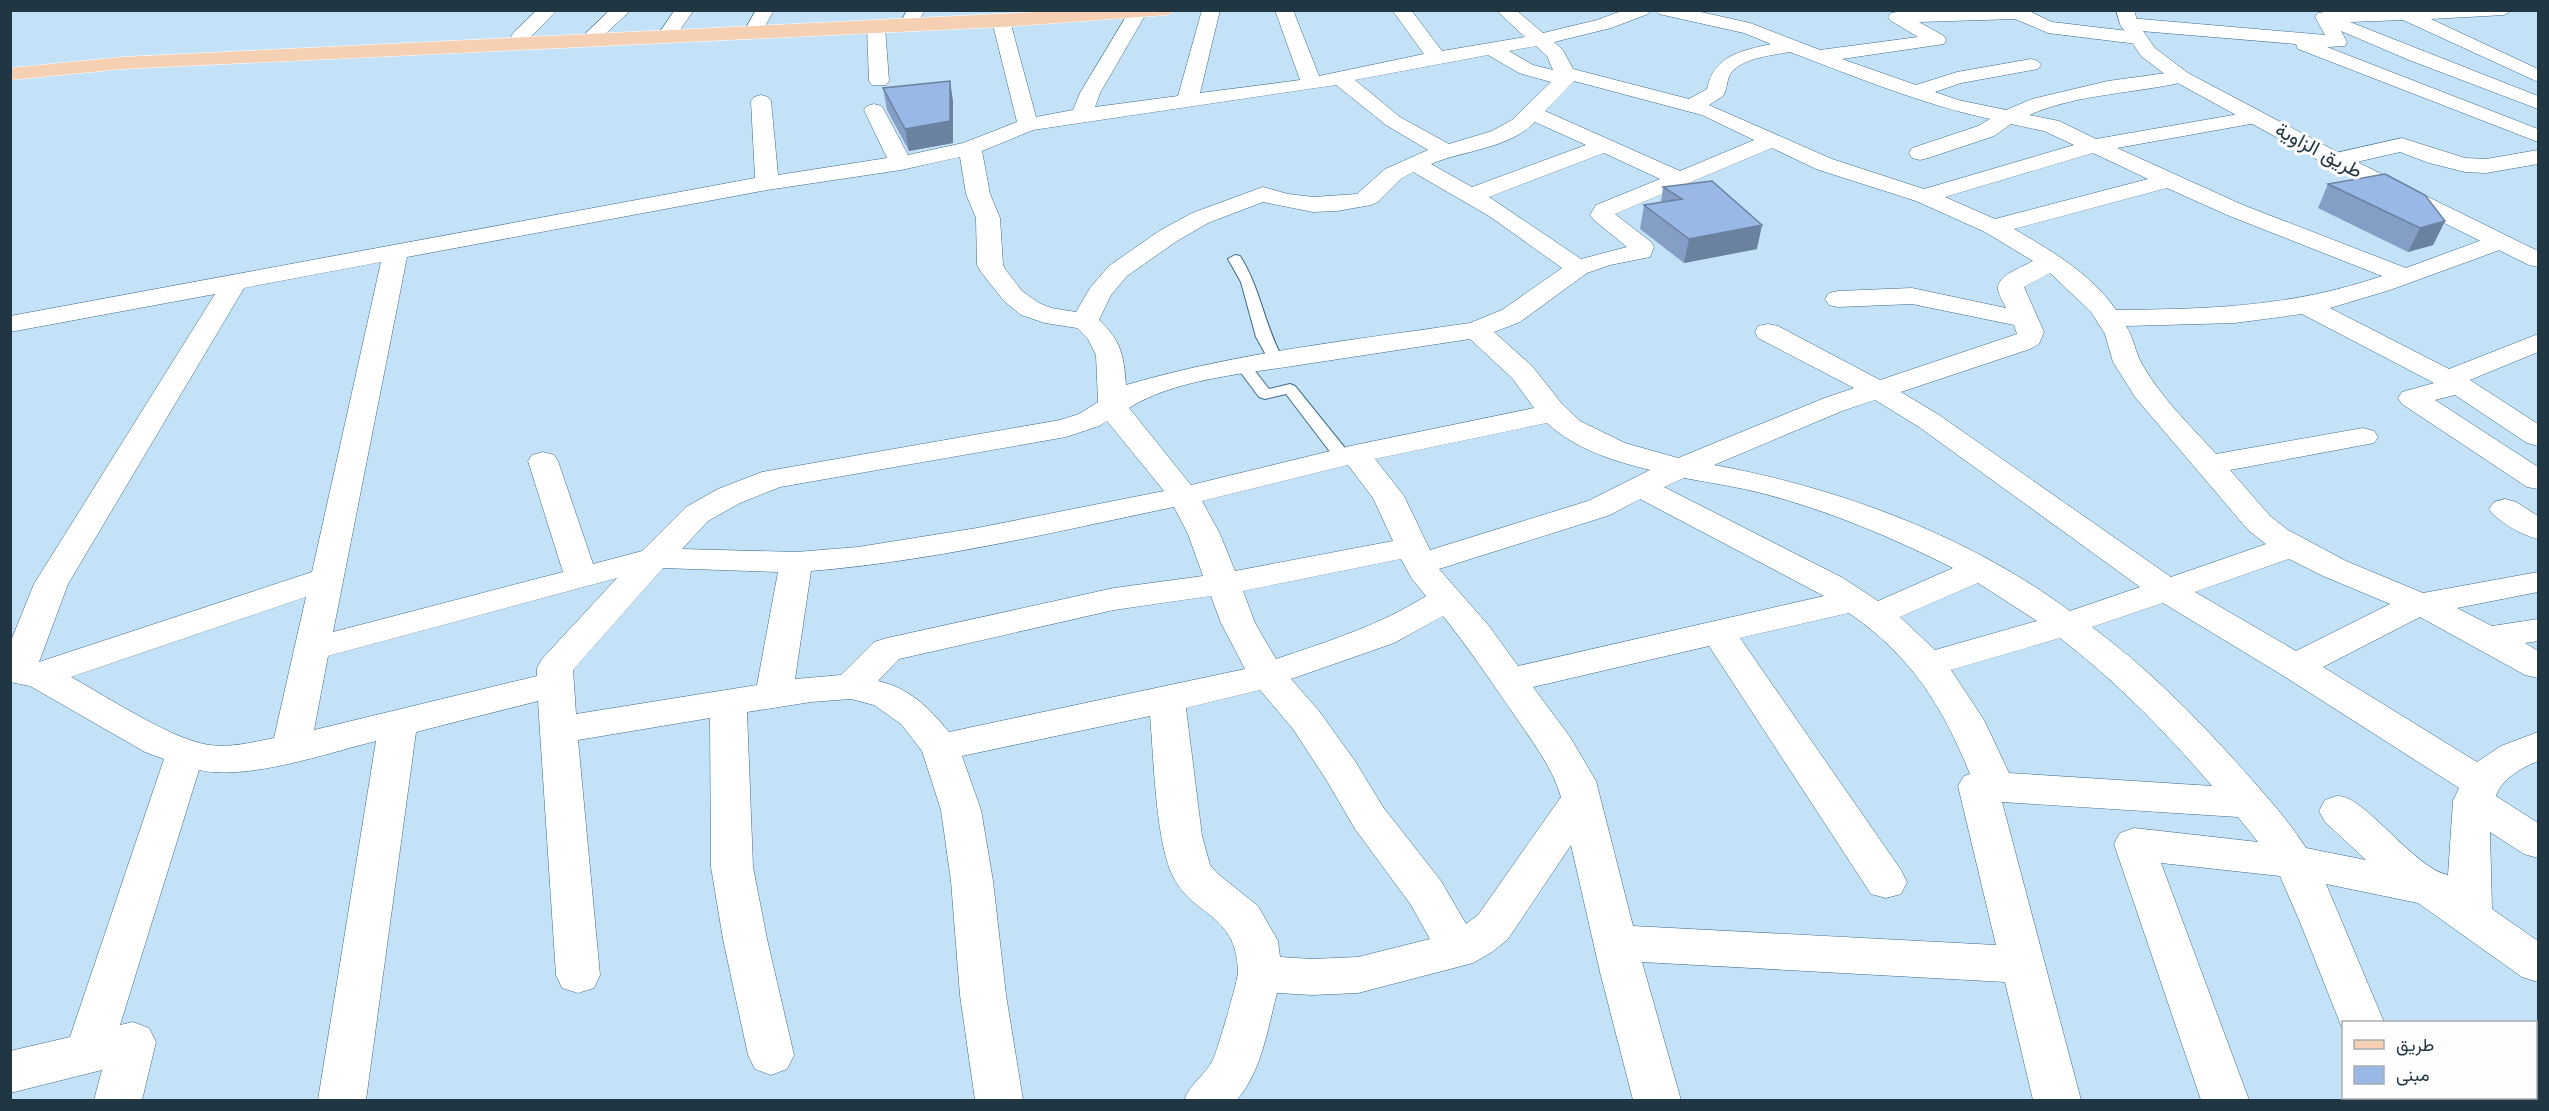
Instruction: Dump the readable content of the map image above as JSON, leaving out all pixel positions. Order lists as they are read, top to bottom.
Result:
{
  "streets": {
    "street": ["طريق الزاوية"]
  },
  "legend": ["طريق", "مبنى"]
}
